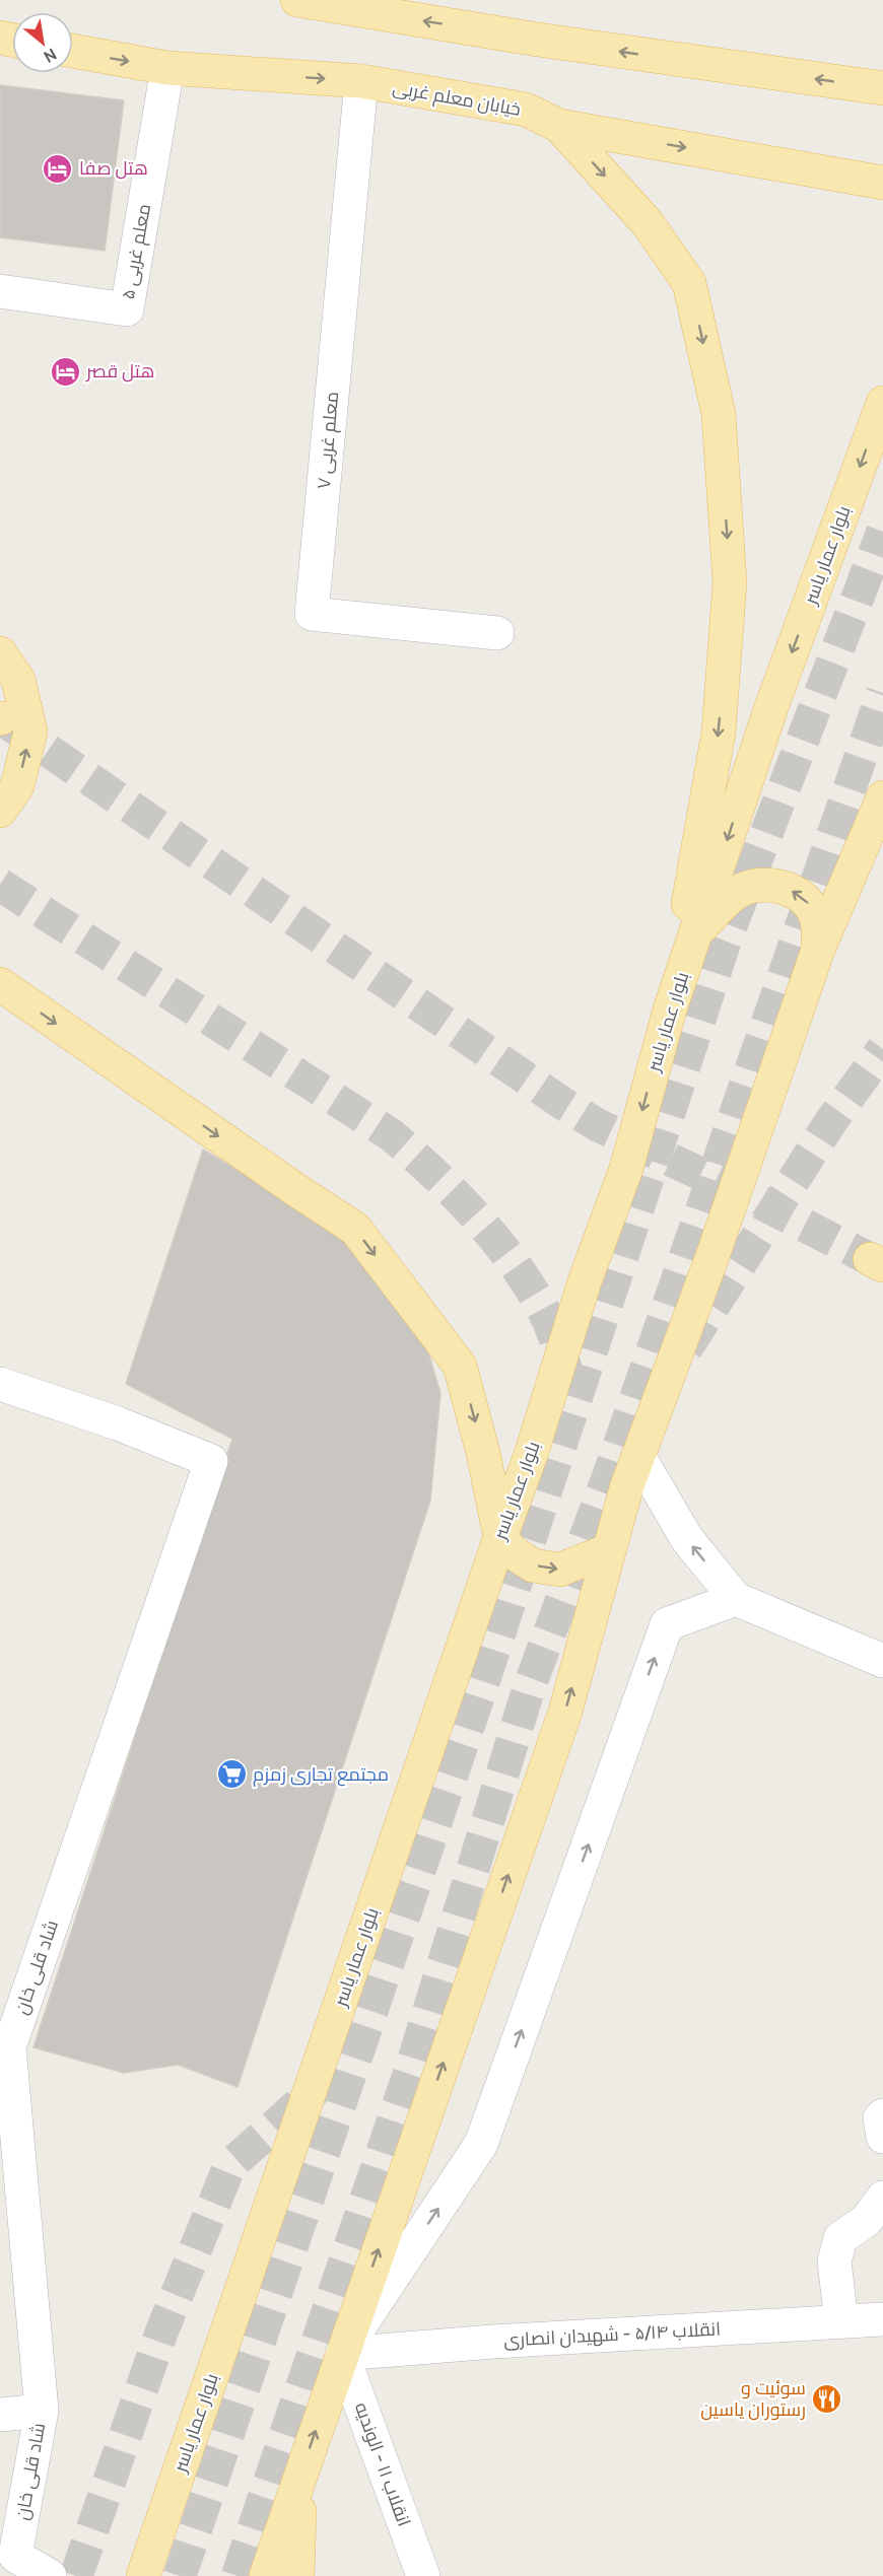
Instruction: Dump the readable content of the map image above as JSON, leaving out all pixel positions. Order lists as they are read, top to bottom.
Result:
{
  "streets": {
    "main road": ["خیابان معلم غربی", "بلوار عمار یاسر"],
    "street": [
      "معلم غربی ۵",
      "معلم غربی ۷",
      "شاد قلی خان",
      "انقلاب ۵/۱۴ - شهیدان انصاری",
      "انقلاب ۱۱ - الوندیه"
    ]
  },
  "crossings": [
    ["خیابان معلم غربی", "معلم غربی ۵"],
    ["خیابان معلم غربی", "معلم غربی ۷"],
    ["انقلاب ۵/۱۴ - شهیدان انصاری", "انقلاب ۱۱ - الوندیه"]
  ],
  "places": {
    "hotel": ["هتل صفا", "هتل قصر"],
    "supermarket": ["مجتمع تجاری زمزم"],
    "restaurant": ["سوئیت و رستوران یاسین"]
  },
  "north": "bottom right"
}
